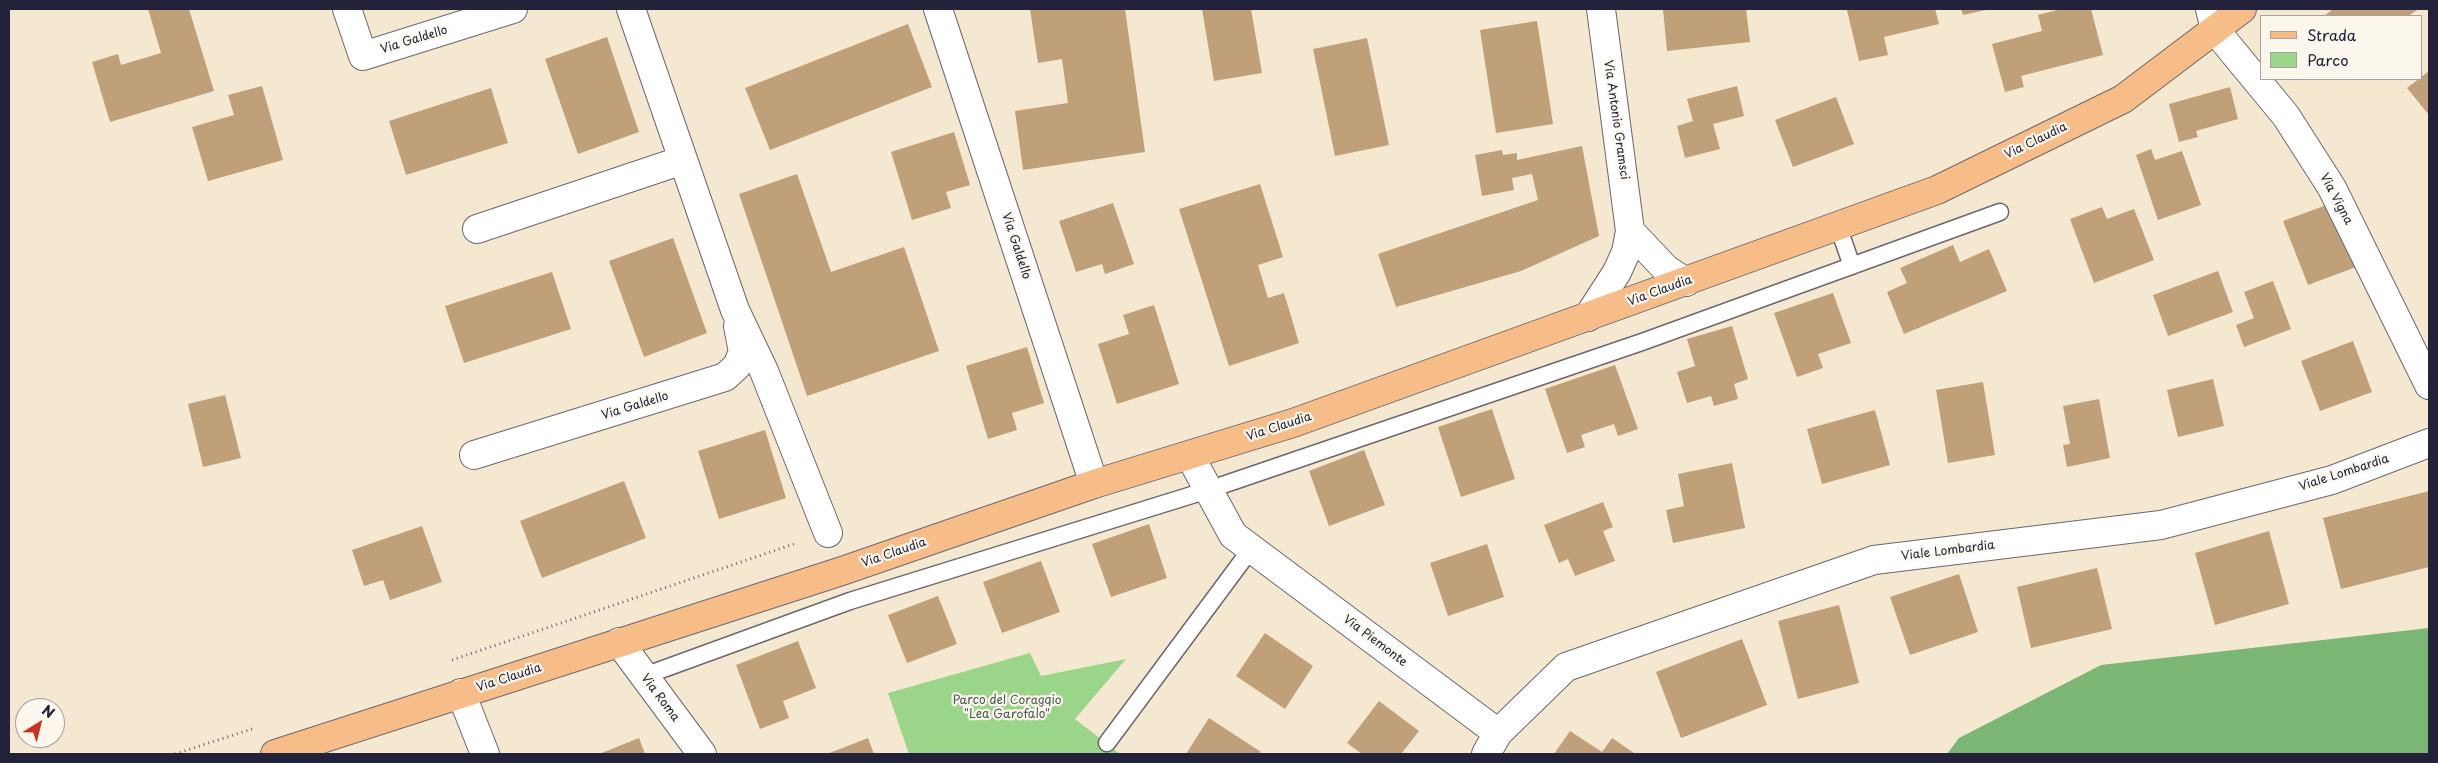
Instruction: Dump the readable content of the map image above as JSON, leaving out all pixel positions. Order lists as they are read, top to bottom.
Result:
{
  "streets": {
    "main road": ["Via Claudia"],
    "street": [
      "Via Galdello",
      "Via Antonio Gramsci",
      "Via Vigna",
      "Viale Lombardia",
      "Via Piemonte",
      "Via Roma"
    ]
  },
  "crossings": [
    ["Via Galdello", "Via Claudia"],
    ["Via Claudia", "Via Vigna"],
    ["Via Claudia", "Via Piemonte"],
    ["Via Claudia", "Via Roma"],
    ["Viale Lombardia", "Via Piemonte"]
  ],
  "parks": ["Parco del Coraggio \"Lea Garofalo\""],
  "legend": ["Strada", "Parco"],
  "north": "top right"
}
